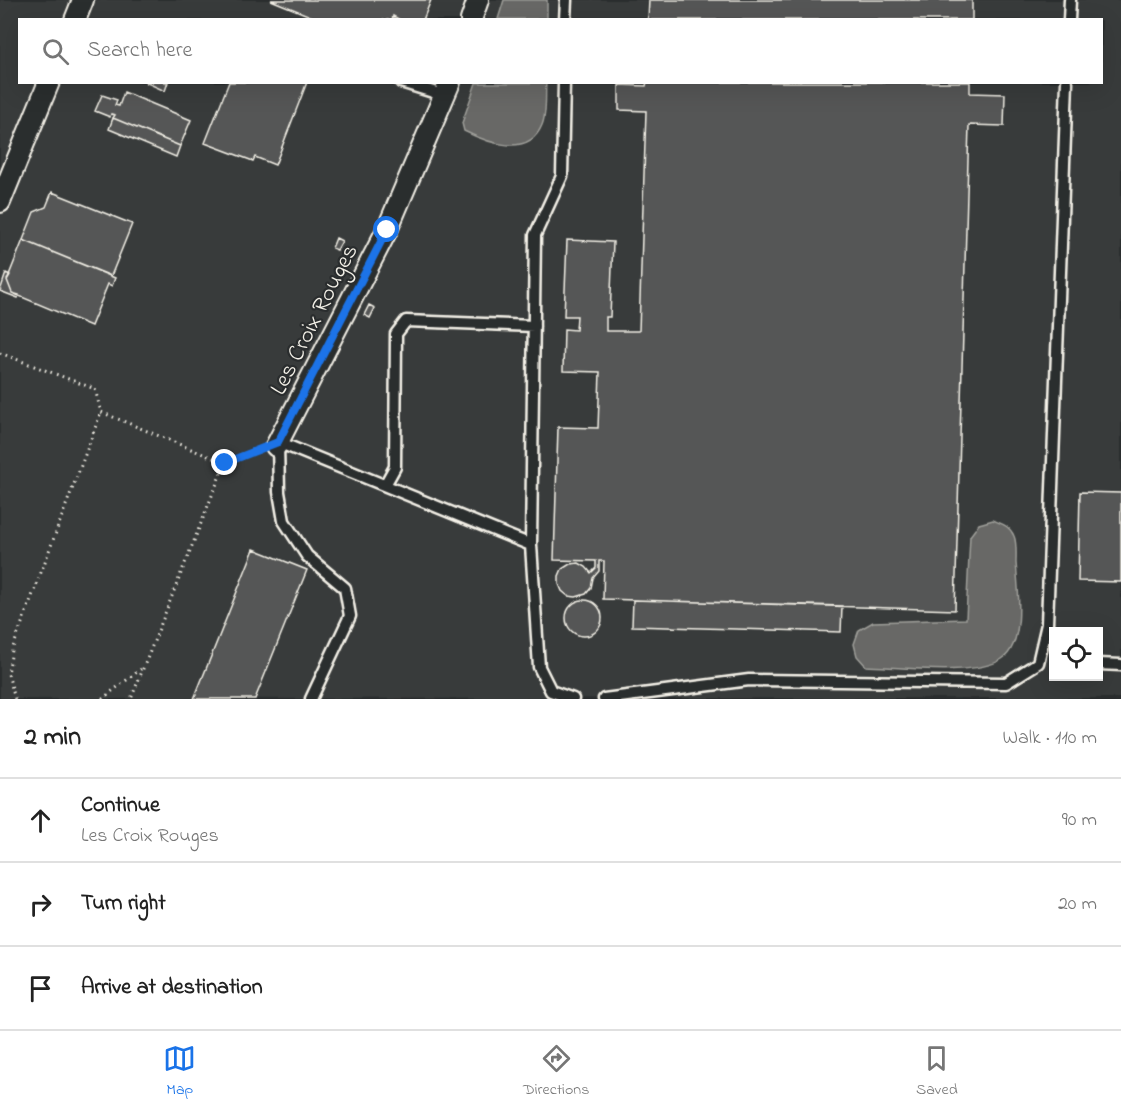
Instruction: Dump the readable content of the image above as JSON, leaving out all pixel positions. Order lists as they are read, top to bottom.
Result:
{
  "streets": {
    "street": ["Les Croix Rouges"]
  },
  "page": {
    "search": "Search here",
    "heading": ["2 min", "Walk · 110 m"],
    "list": [
      ["Continue", "Les Croix Rouges", "90 m"],
      ["Turn right", "20 m"],
      "Arrive at destination"
    ],
    "nav": ["Map", "Directions", "Saved"]
  }
}
